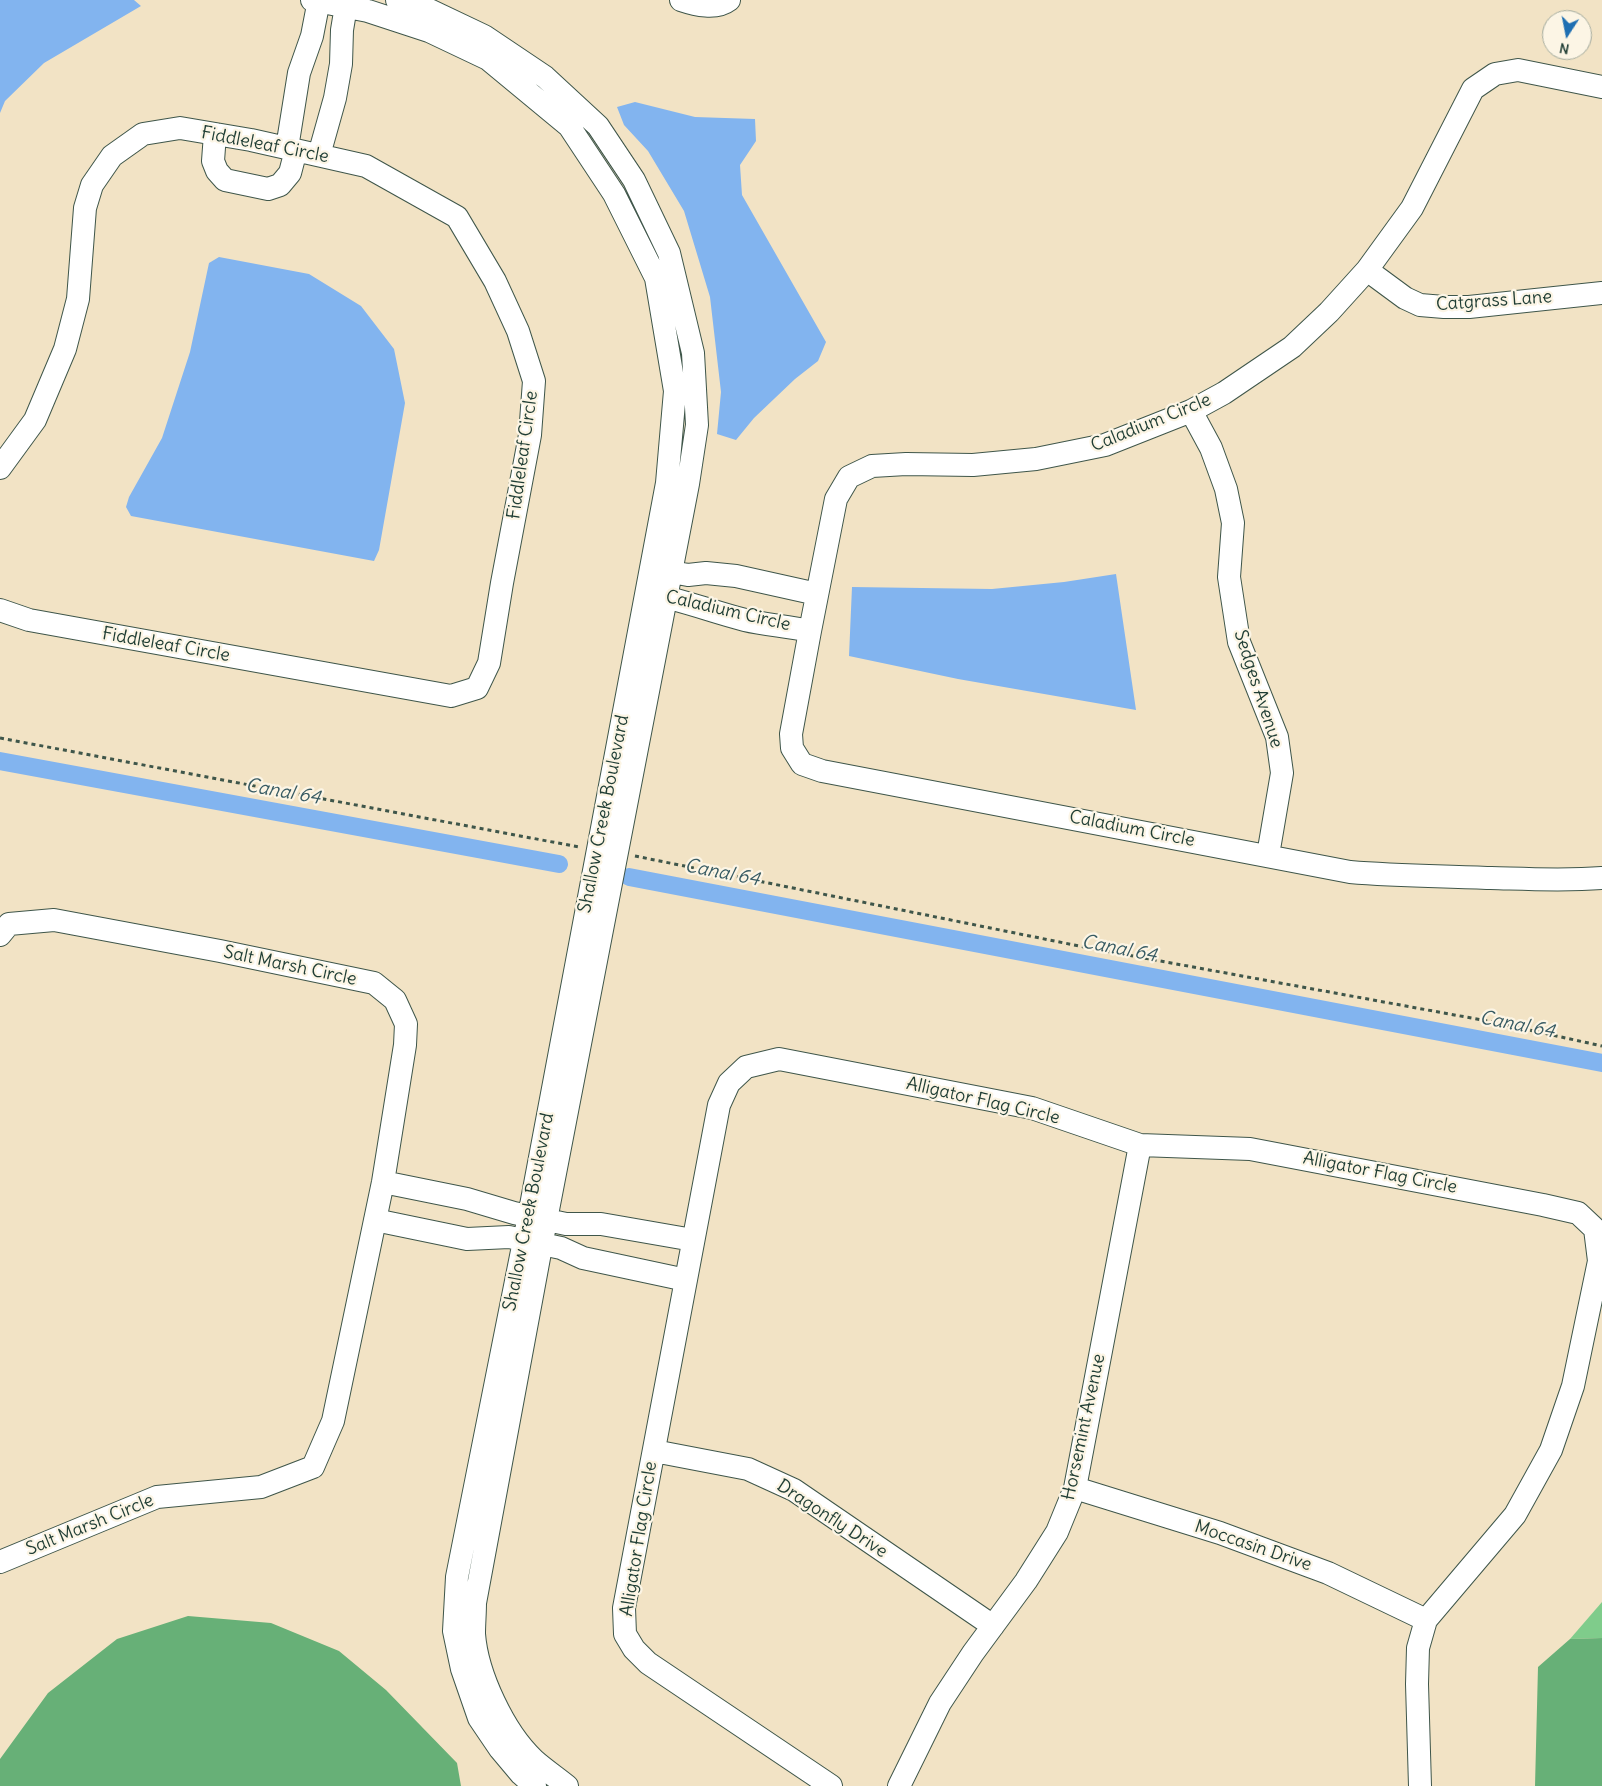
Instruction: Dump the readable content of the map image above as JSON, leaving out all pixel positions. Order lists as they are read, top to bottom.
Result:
{
  "streets": {
    "street": [
      "Fiddleleaf Circle",
      "Catgrass Lane",
      "Caladium Circle",
      "Sedges Avenue",
      "Shallow Creek Boulevard",
      "Salt Marsh Circle",
      "Alligator Flag Circle",
      "Horsemint Avenue",
      "Dragonfly Drive",
      "Moccasin Drive"
    ]
  },
  "crossings": [
    ["Catgrass Lane", "Caladium Circle"],
    ["Caladium Circle", "Sedges Avenue"],
    ["Caladium Circle", "Shallow Creek Boulevard"],
    ["Alligator Flag Circle", "Horsemint Avenue"],
    ["Alligator Flag Circle", "Dragonfly Drive"],
    ["Alligator Flag Circle", "Moccasin Drive"],
    ["Horsemint Avenue", "Dragonfly Drive"],
    ["Horsemint Avenue", "Moccasin Drive"]
  ],
  "water": ["Canal 64"],
  "north": "bottom"
}
